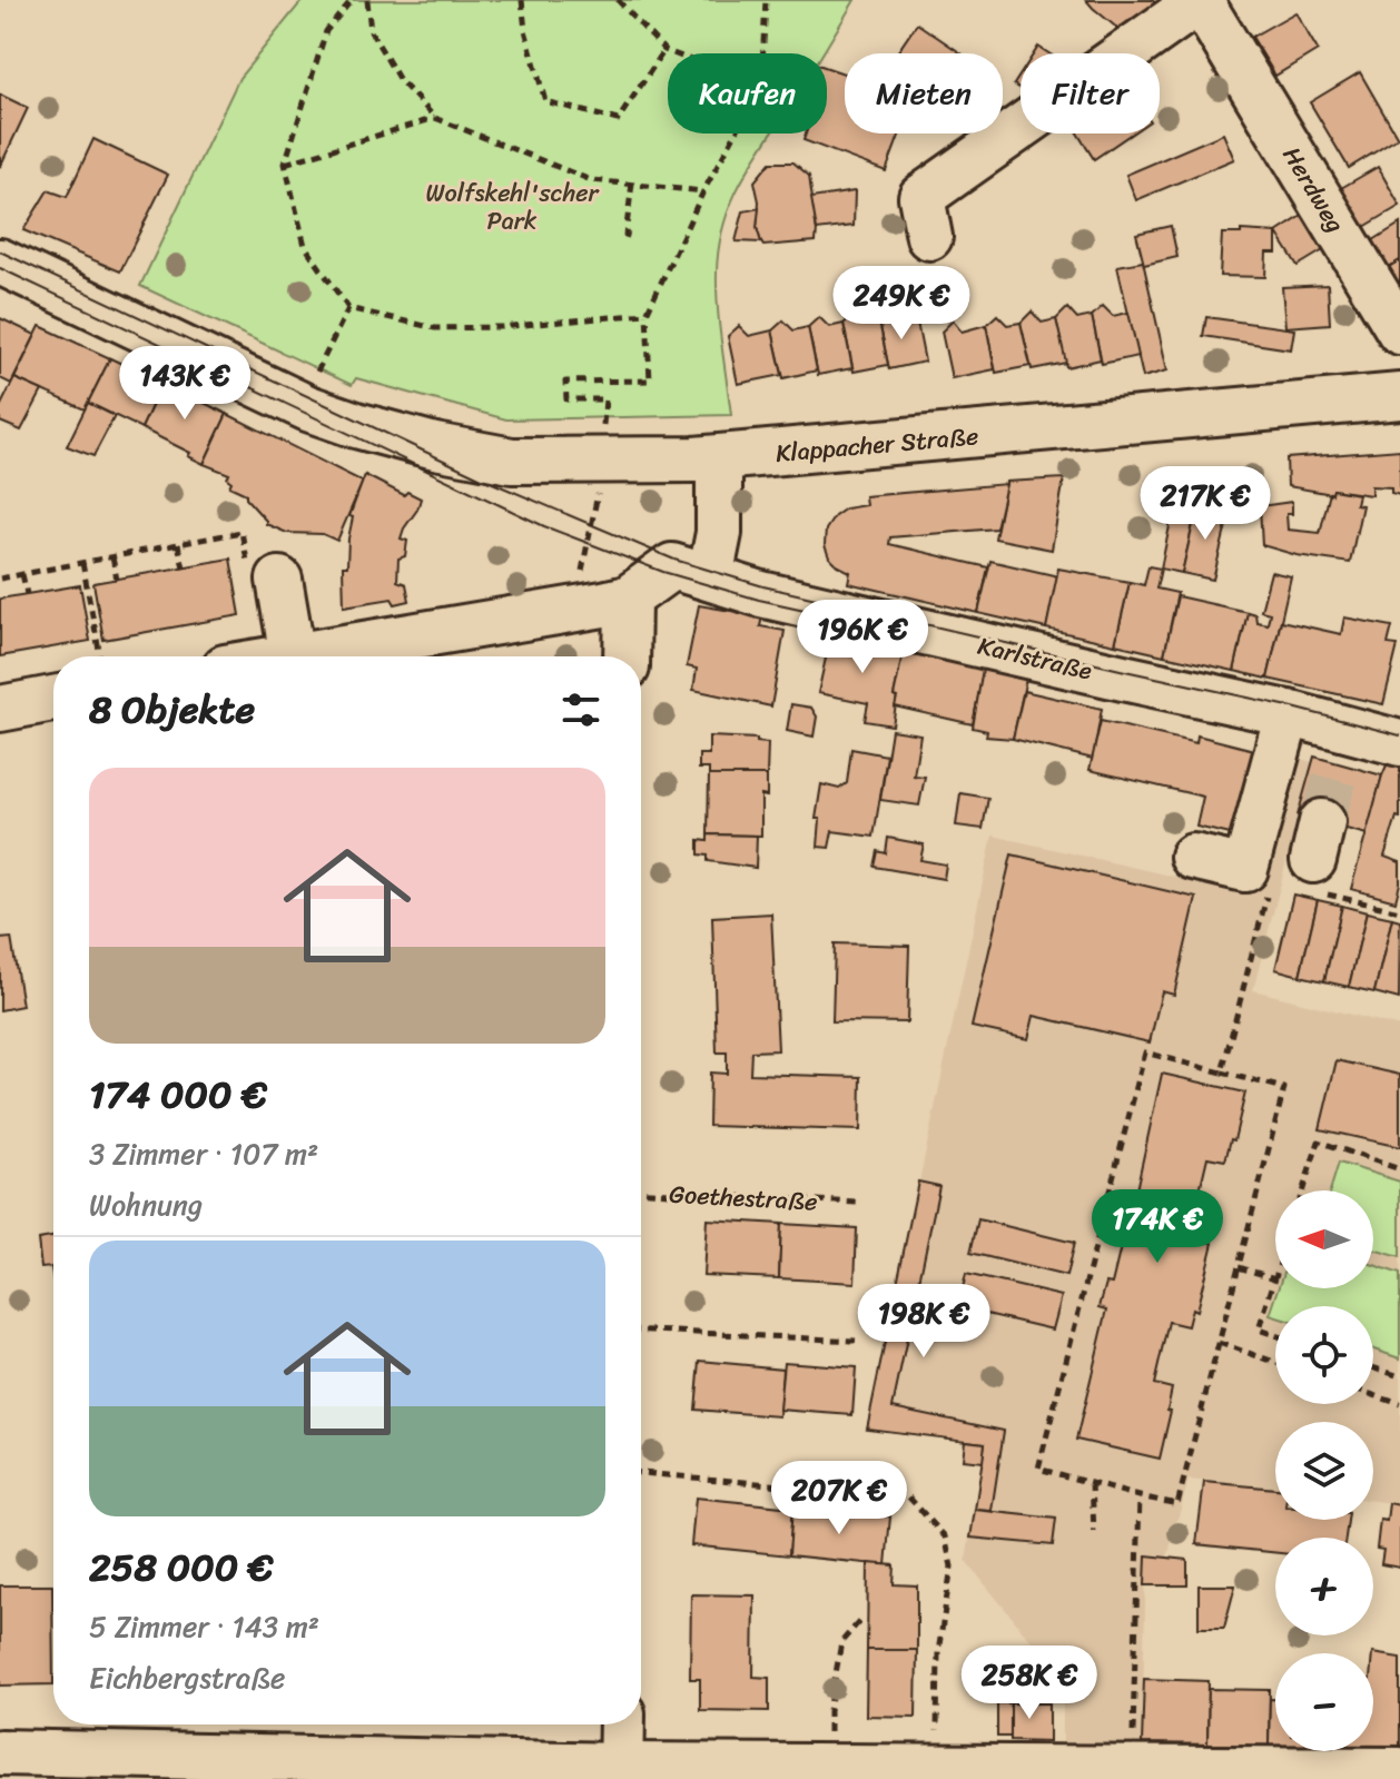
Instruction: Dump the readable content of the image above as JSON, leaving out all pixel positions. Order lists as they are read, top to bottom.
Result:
{
  "streets": {
    "street": ["Herdweg", "Klappacher Straße", "Karlstraße"],
    "path": ["Goethestraße"]
  },
  "parks": ["Wolfskehl'scher Park"],
  "north": "left",
  "page": {
    "chip": ["Kaufen", "Mieten", "Filter"],
    "price": [
      "249K €",
      "143K €",
      "217K €",
      "196K €",
      "174K €",
      "198K €",
      "207K €",
      "258K €"
    ],
    "heading": "8 Objekte",
    "list": [
      {
        "name": "174 000 €",
        "note": "3 Zimmer · 107 m² · Wohnung"
      },
      {
        "name": "258 000 €",
        "note": "5 Zimmer · 143 m² · Eichbergstraße"
      }
    ],
    "map_buttons": ["+", "−"]
  }
}
